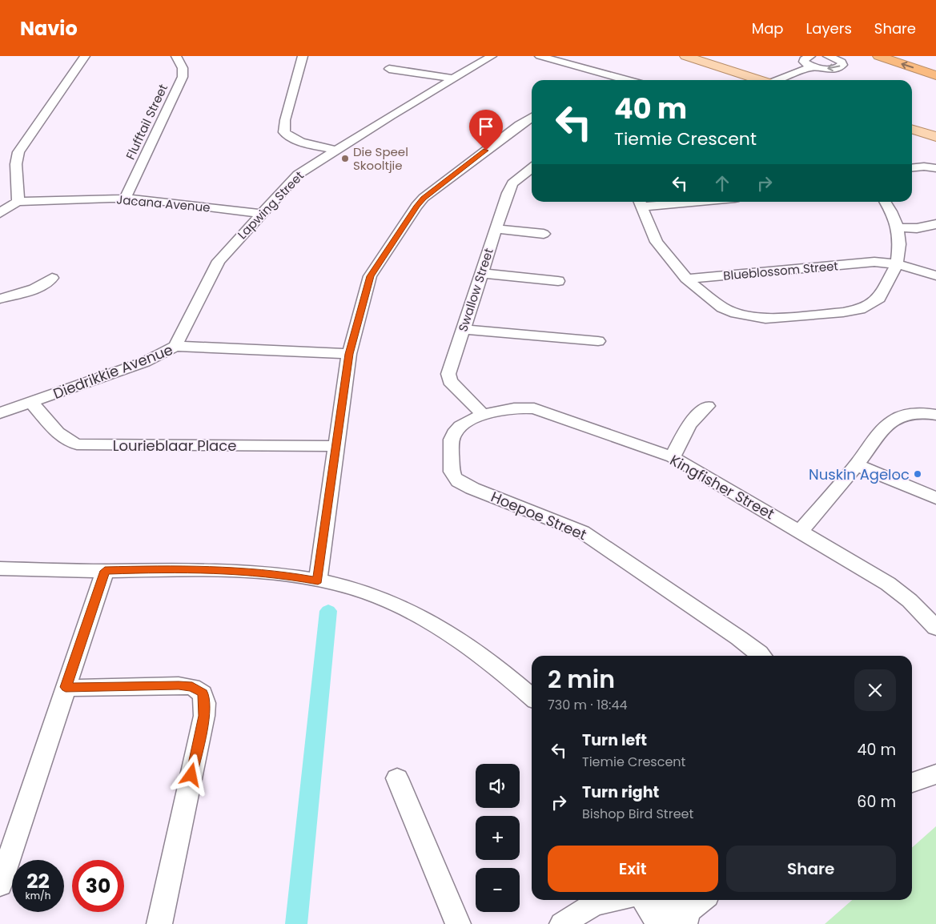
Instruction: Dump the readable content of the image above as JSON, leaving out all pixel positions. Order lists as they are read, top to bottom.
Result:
{
  "streets": {
    "street": [
      "Flufftail Street",
      "Jacana Avenue",
      "Lapwing Street",
      "Blueblossom Street",
      "Swallow Street",
      "Diedrikkie Avenue",
      "Lourieblaar Place",
      "Kingfisher Street",
      "Hoepoe Street"
    ]
  },
  "crossings": [
    ["Flufftail Street", "Jacana Avenue"],
    ["Jacana Avenue", "Lapwing Street"],
    ["Lapwing Street", "Diedrikkie Avenue"],
    ["Swallow Street", "Kingfisher Street"],
    ["Swallow Street", "Hoepoe Street"],
    ["Diedrikkie Avenue", "Lourieblaar Place"],
    ["Kingfisher Street", "Hoepoe Street"]
  ],
  "places": ["Die Speel Skooltjie", "Nuskin Ageloc"],
  "page": {
    "header": "Navio",
    "nav": ["Map", "Layers", "Share"],
    "turn": ["40 m", "Tiemie Crescent"],
    "heading": ["2 min", "730 m · 18:44"],
    "list": [
      {
        "name": "Turn left",
        "note": "Tiemie Crescent",
        "value": "40 m"
      },
      {
        "name": "Turn right",
        "note": "Bishop Bird Street",
        "value": "60 m"
      }
    ],
    "map_buttons": ["+", "−"],
    "buttons": ["Exit", "Share"],
    "speed": "22 km/h",
    "limit": "30"
  }
}
